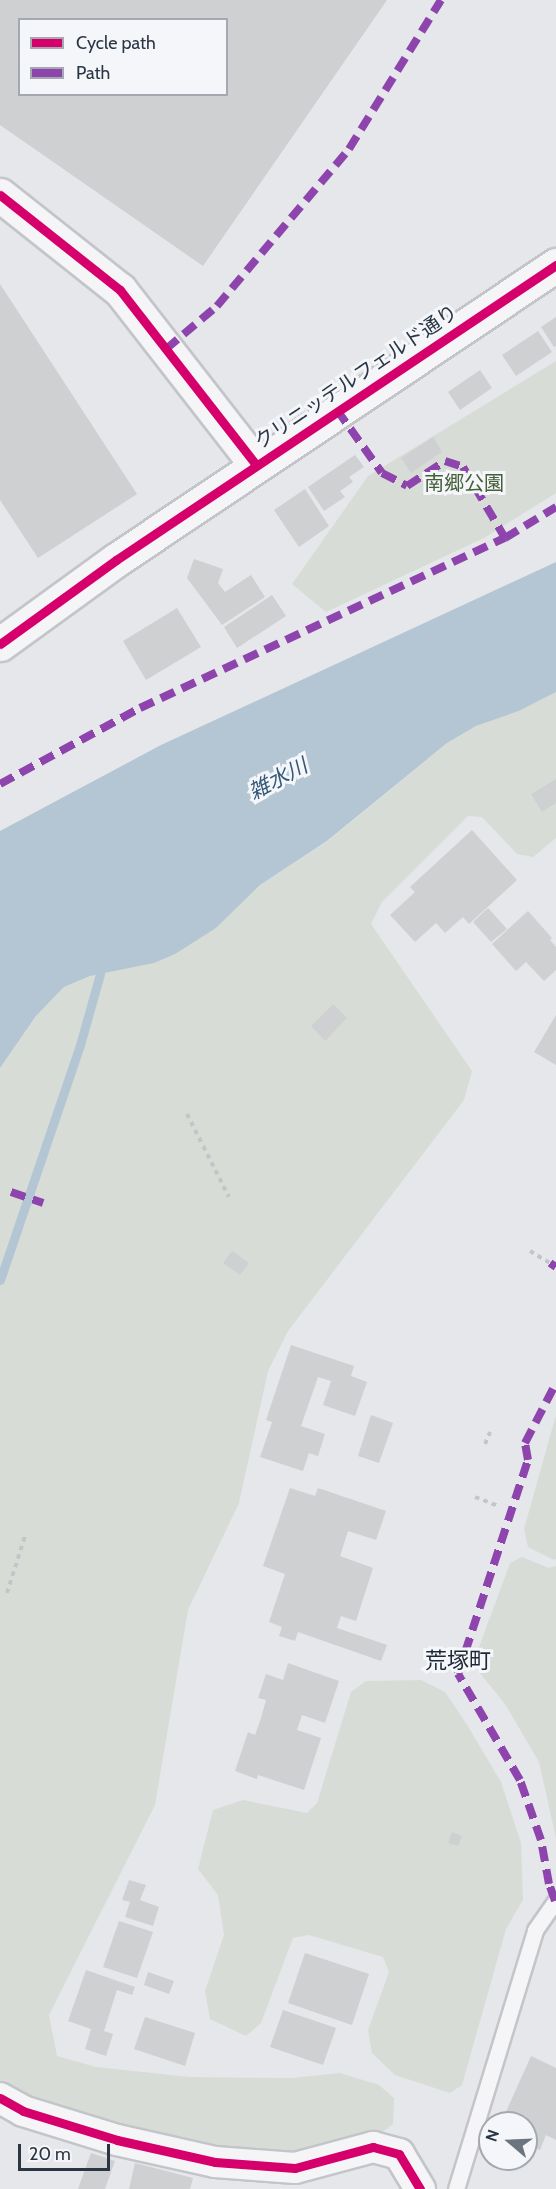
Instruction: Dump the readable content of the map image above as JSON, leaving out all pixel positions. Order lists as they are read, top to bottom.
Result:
{
  "streets": {
    "street": ["クリニッテルフェルド通り"]
  },
  "districts": ["荒塚町"],
  "water": ["雑水川"],
  "parks": ["南郷公園"],
  "legend": ["Cycle path", "Path"],
  "scale_bar": "20 m",
  "north": "left"
}
